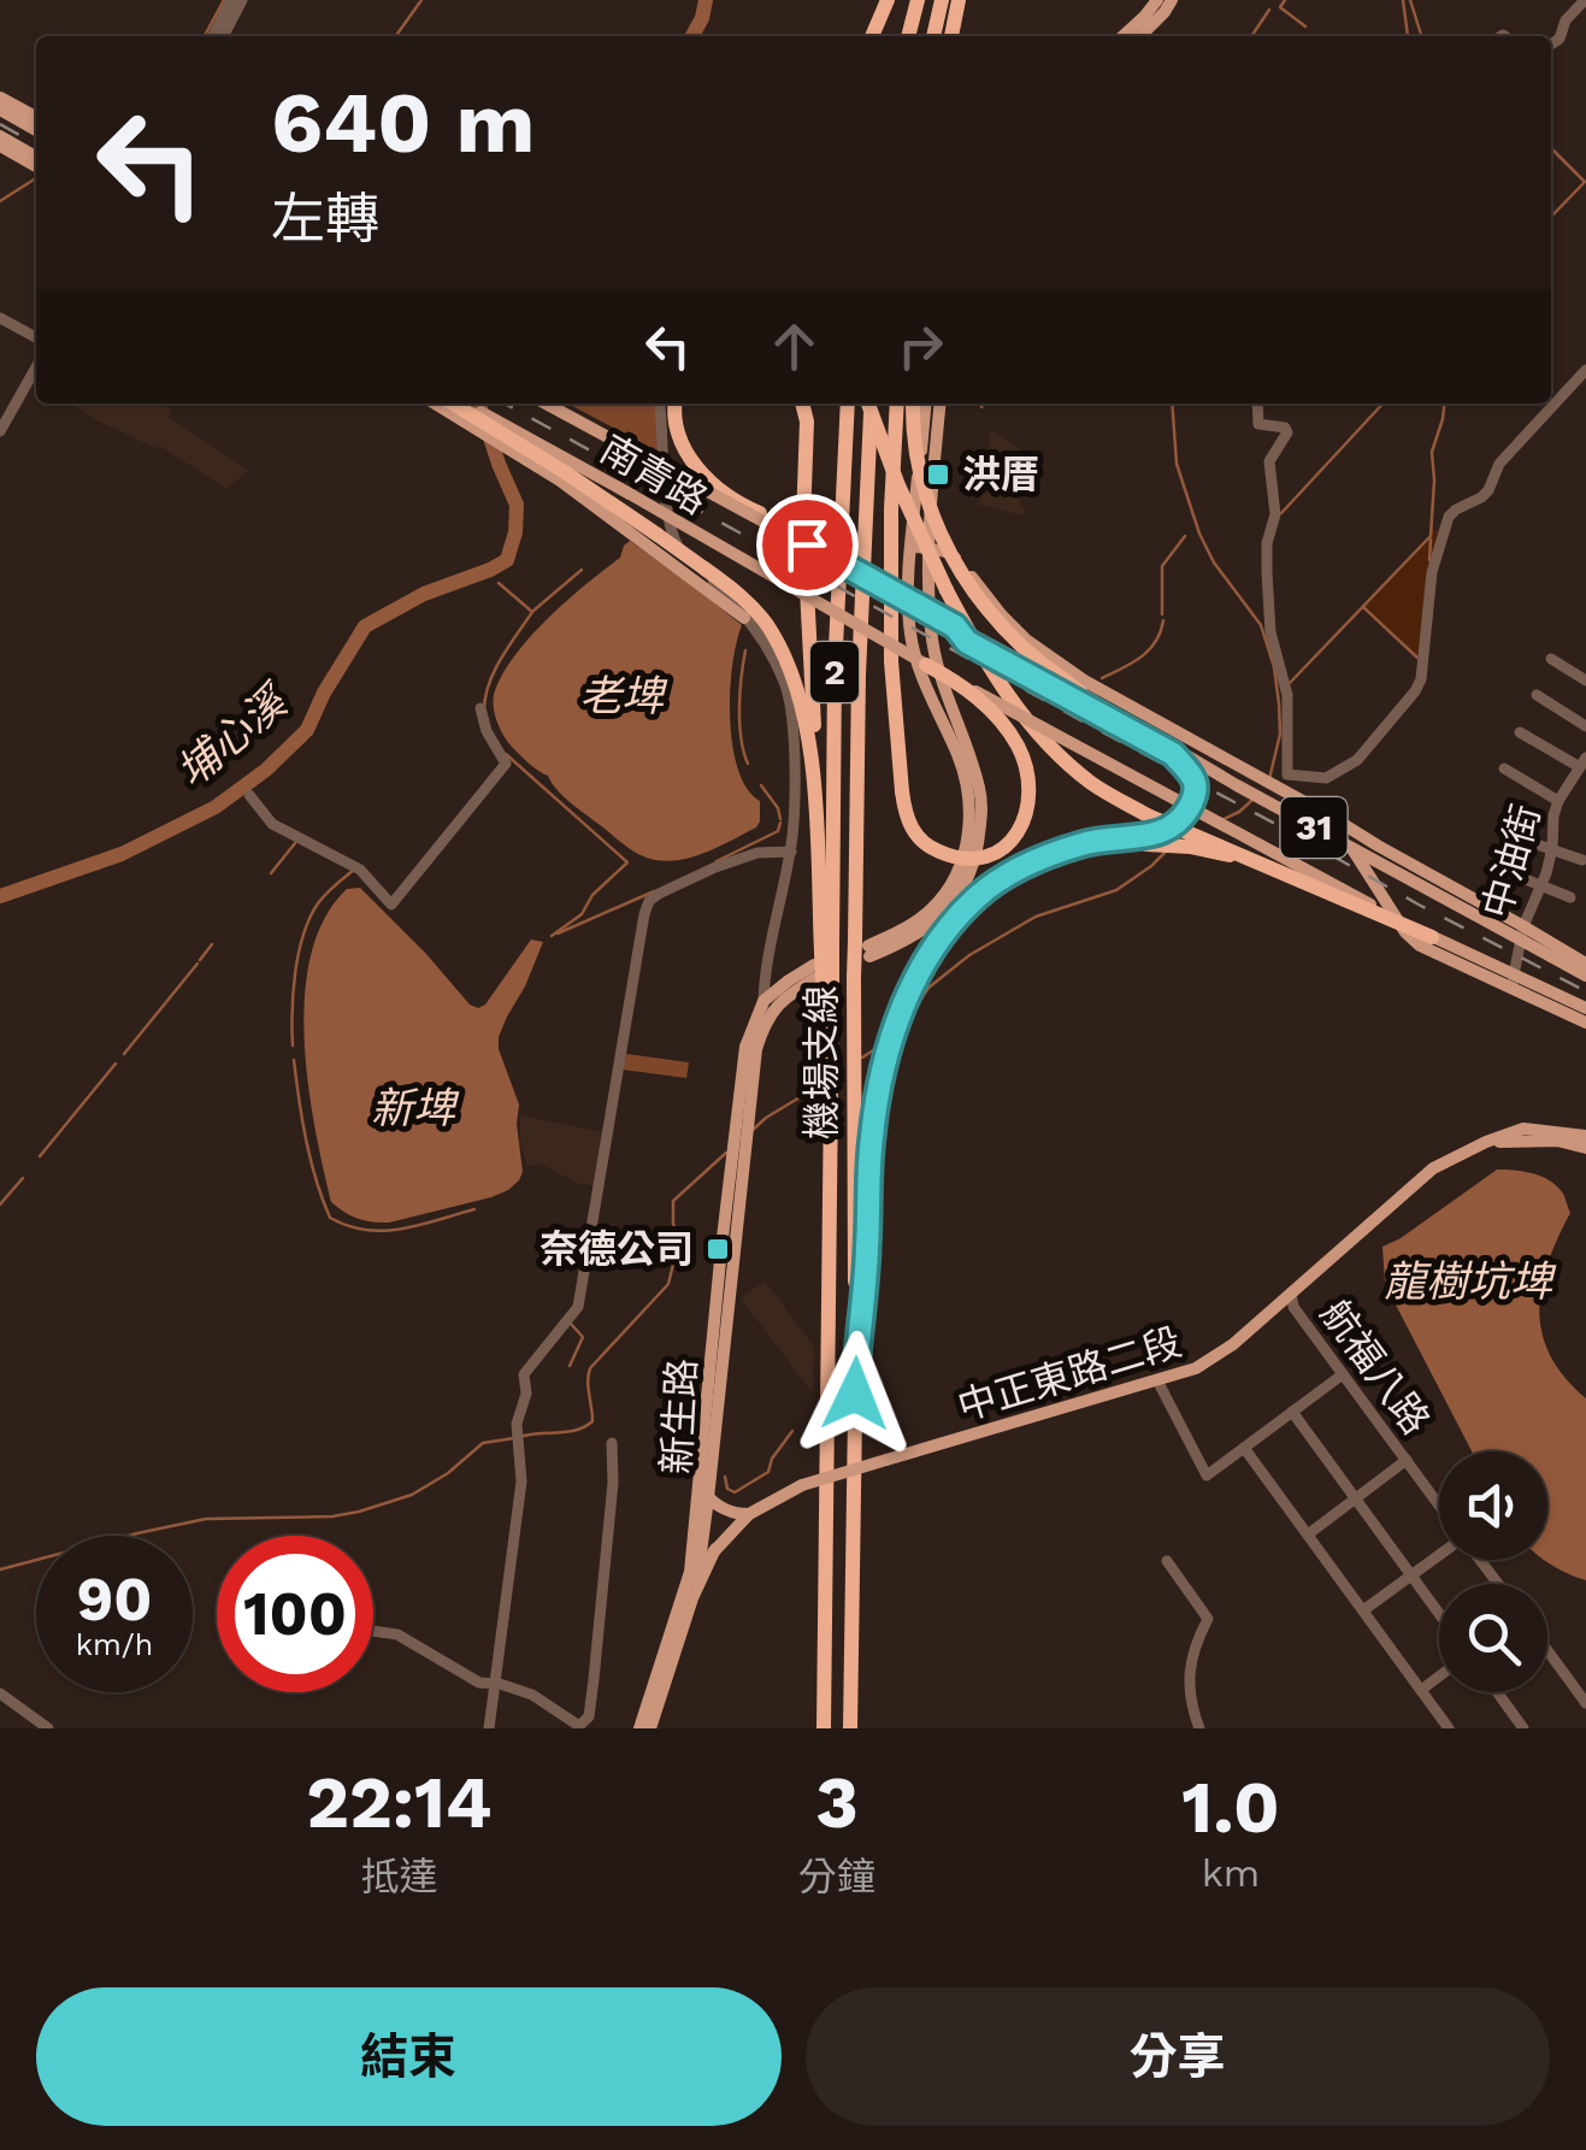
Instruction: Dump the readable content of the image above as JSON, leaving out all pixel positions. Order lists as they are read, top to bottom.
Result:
{
  "streets": {
    "highway": ["2", "機場支線"],
    "main road": [
      "南青路",
      "31",
      "中正東路二段",
      "新生路"
    ],
    "street": ["中油街", "航福八路"]
  },
  "crossings": [
    ["航福八路", "中正東路二段"],
    ["中正東路二段", "新生路"]
  ],
  "water": [
    "老埤",
    "埔心溪",
    "新埤",
    "龍樹坑埤"
  ],
  "places": {
    "transit": ["洪厝", "奈德公司"]
  },
  "page": {
    "turn": ["640 m", "左轉"],
    "speed": "90 km/h",
    "limit": "100",
    "eta": [
      "22:14",
      "抵達",
      "3",
      "分鐘",
      "1.0",
      "km"
    ],
    "buttons": ["結束", "分享"]
  }
}
